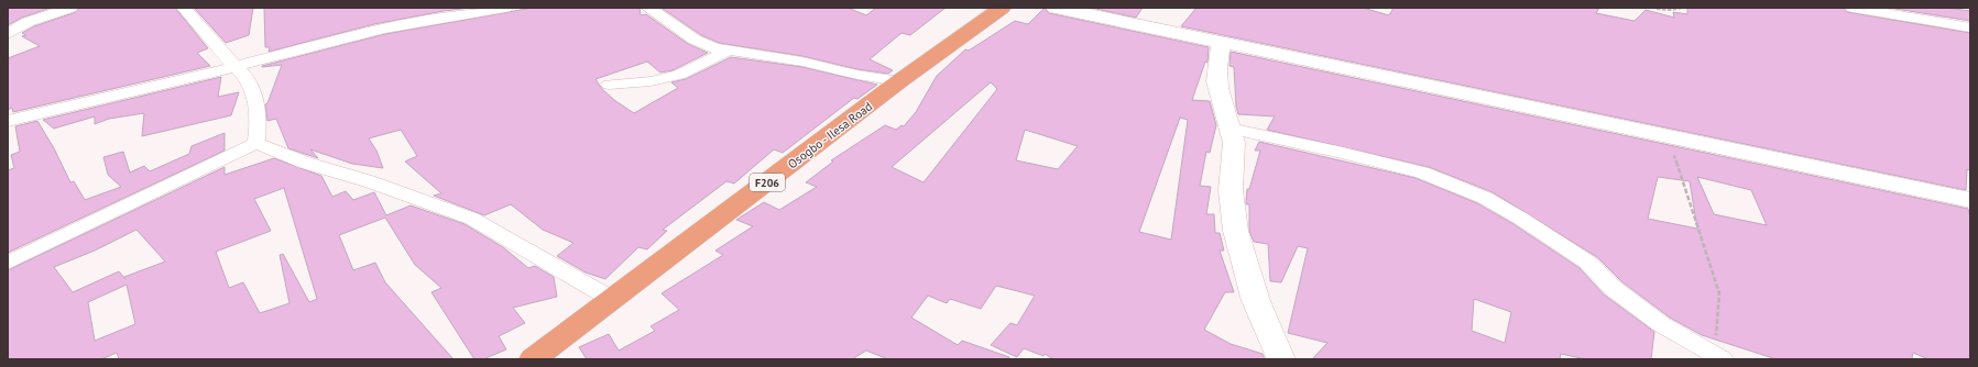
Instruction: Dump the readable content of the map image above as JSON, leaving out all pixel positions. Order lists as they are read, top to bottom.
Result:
{
  "streets": {
    "main road": ["Osogbo - Ilesa Road", "F206"]
  }
}
